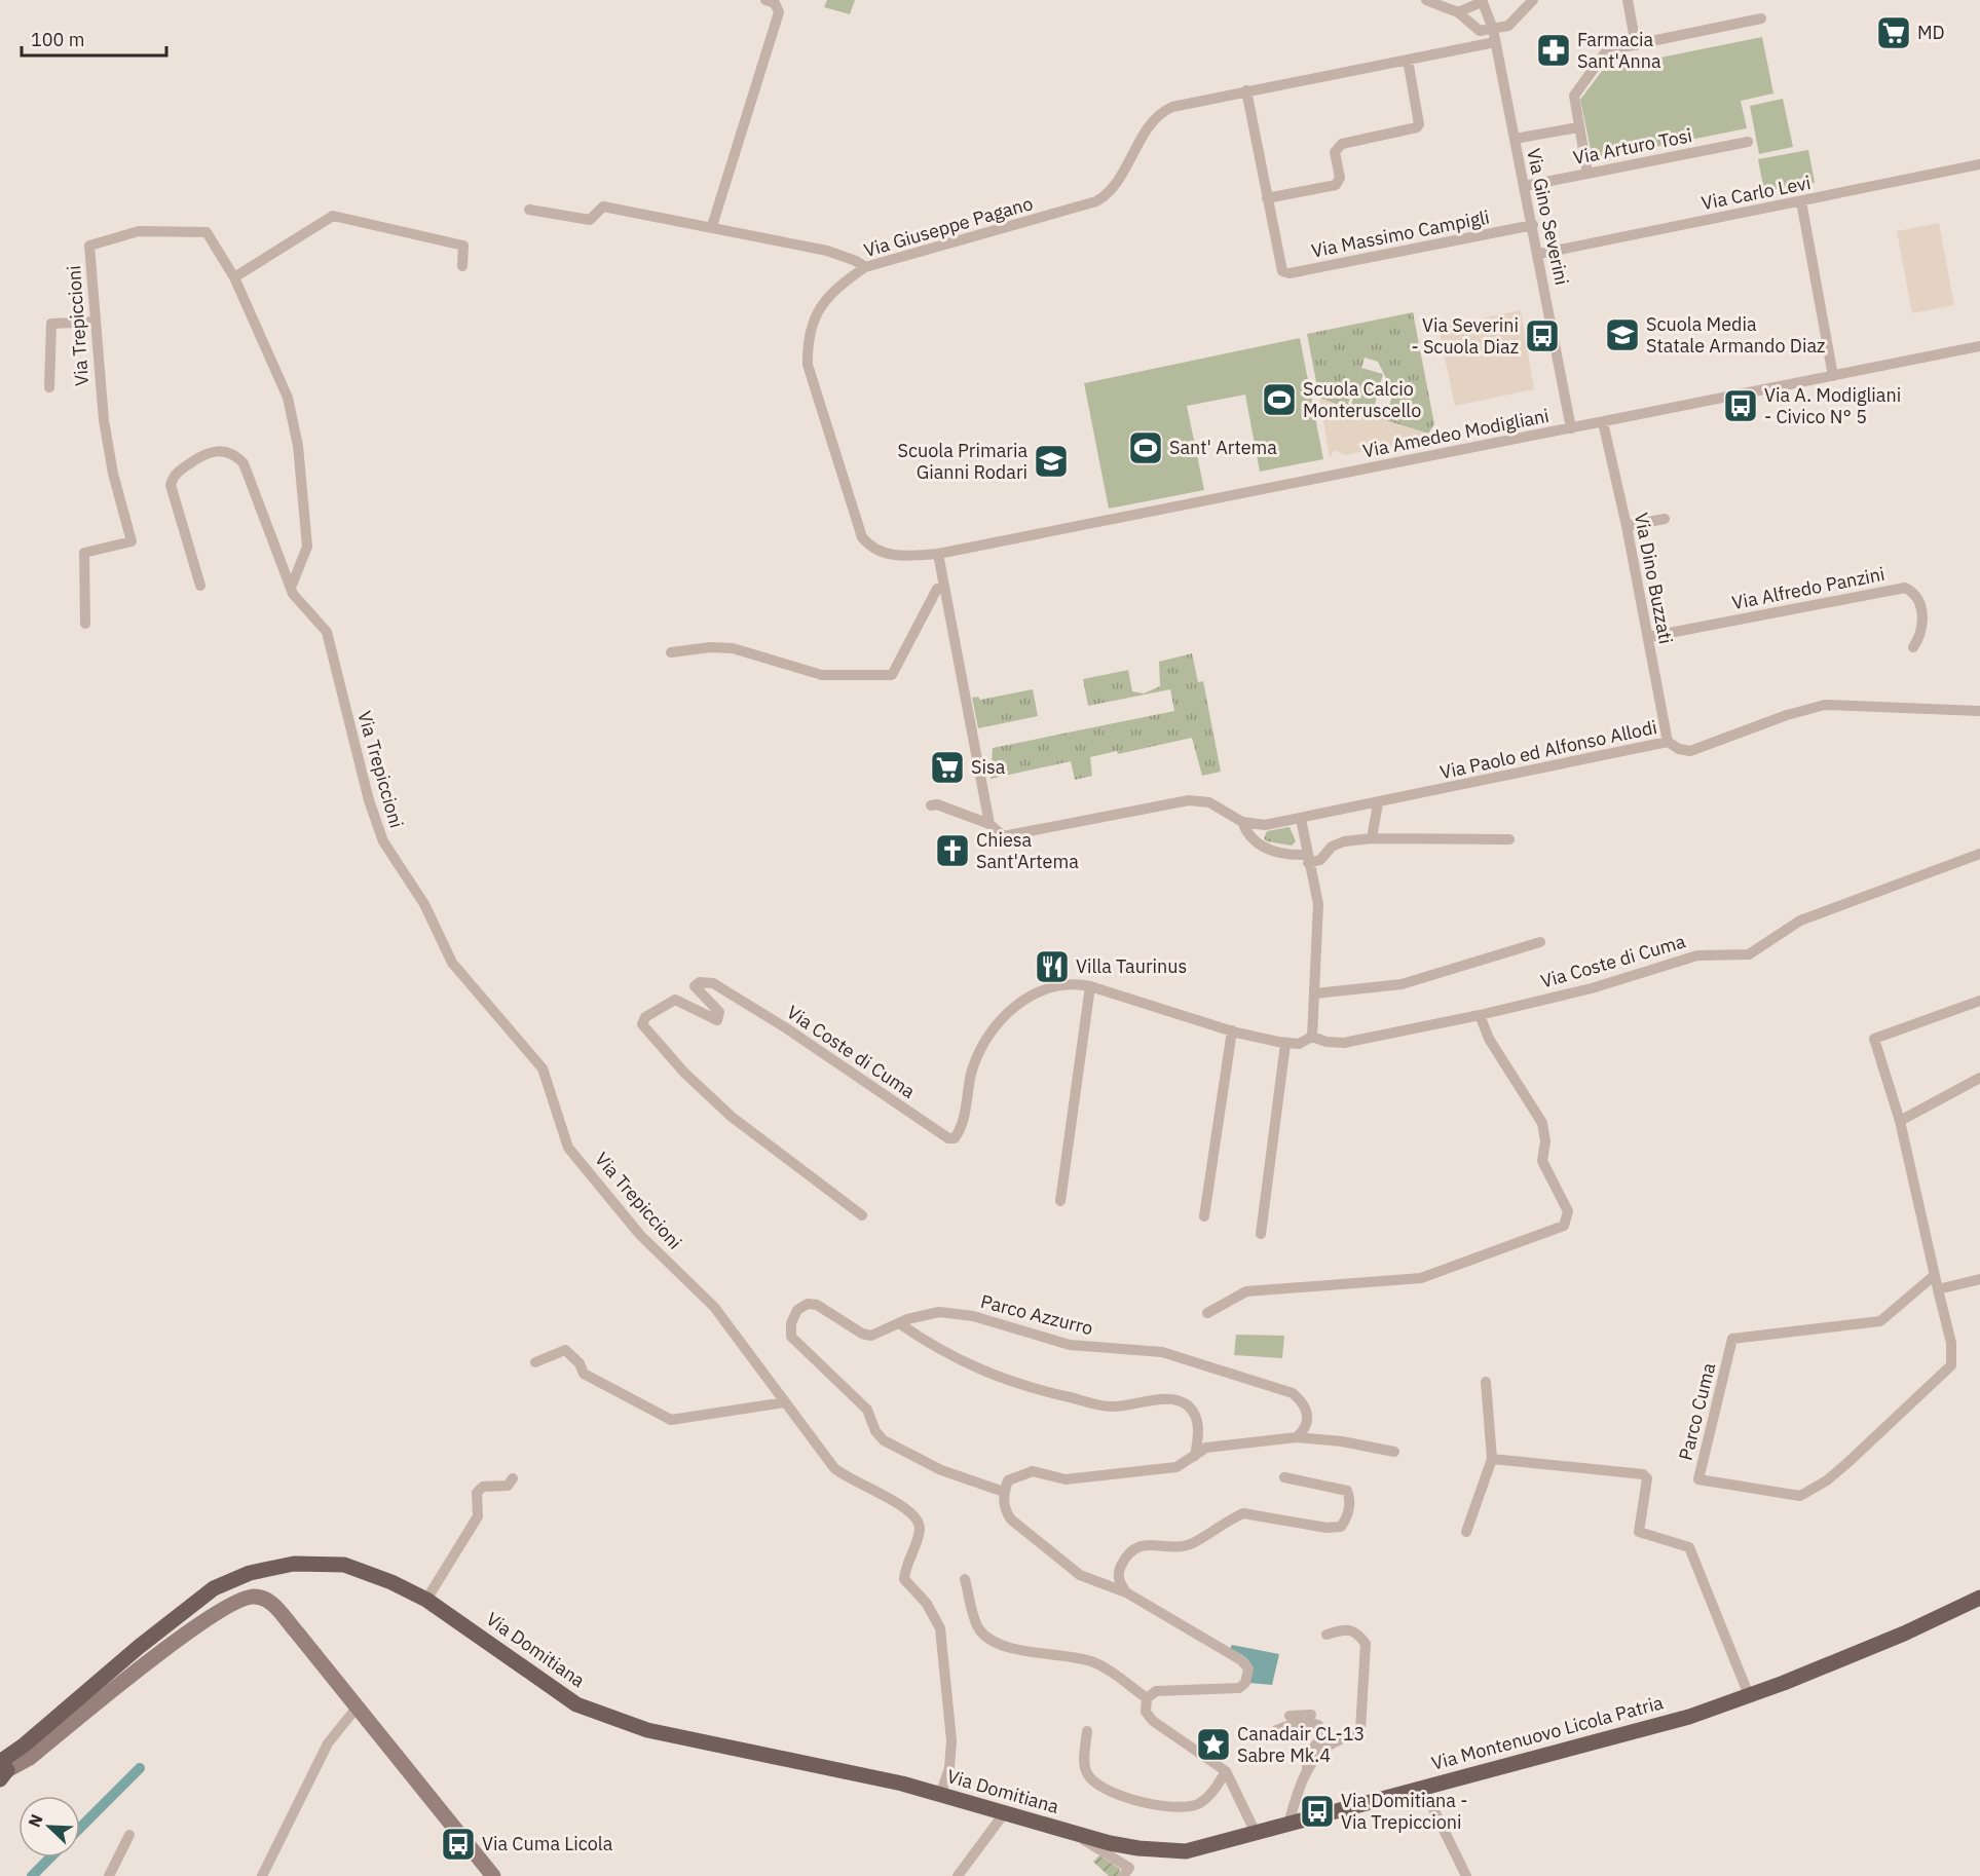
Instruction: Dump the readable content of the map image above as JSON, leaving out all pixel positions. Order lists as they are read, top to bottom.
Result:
{
  "streets": {
    "main road": ["Via Domitiana", "Via Montenuovo Licola Patria"],
    "street": [
      "Via Arturo Tosi",
      "Via Carlo Levi",
      "Via Gino Severini",
      "Via Giuseppe Pagano",
      "Via Massimo Campigli",
      "Via Trepiccioni",
      "Via Amedeo Modigliani",
      "Via Dino Buzzati",
      "Via Alfredo Panzini",
      "Via Paolo ed Alfonso Allodi",
      "Via Coste di Cuma",
      "Parco Azzurro",
      "Parco Cuma"
    ]
  },
  "crossings": [
    ["Via Arturo Tosi", "Via Gino Severini"],
    ["Via Carlo Levi", "Via Gino Severini"],
    ["Via Gino Severini", "Via Giuseppe Pagano"],
    ["Via Gino Severini", "Via Massimo Campigli"],
    ["Via Gino Severini", "Via Amedeo Modigliani"],
    ["Via Giuseppe Pagano", "Via Amedeo Modigliani"],
    ["Via Trepiccioni", "Via Domitiana"],
    ["Via Amedeo Modigliani", "Via Dino Buzzati"],
    ["Via Dino Buzzati", "Via Alfredo Panzini"],
    ["Via Dino Buzzati", "Via Paolo ed Alfonso Allodi"],
    ["Via Domitiana", "Via Montenuovo Licola Patria"]
  ],
  "places": {
    "supermarket": ["MD", "Sisa"],
    "pharmacy": ["Farmacia Sant'Anna"],
    "school or university": ["Scuola Media Statale Armando Diaz", "Scuola Primaria Gianni Rodari"],
    "bus stop": [
      "Via Severini - Scuola Diaz",
      "Via A. Modigliani - Civico N° 5",
      "Via Domitiana - Via Trepiccioni",
      "Via Cuma Licola"
    ],
    "sports": ["Scuola Calcio Monteruscello", "Sant' Artema"],
    "church": ["Chiesa Sant'Artema"],
    "restaurant": ["Villa Taurinus"],
    "place": ["Canadair CL-13 Sabre Mk.4"]
  },
  "scale_bar": "100 m",
  "north": "top left"
}
